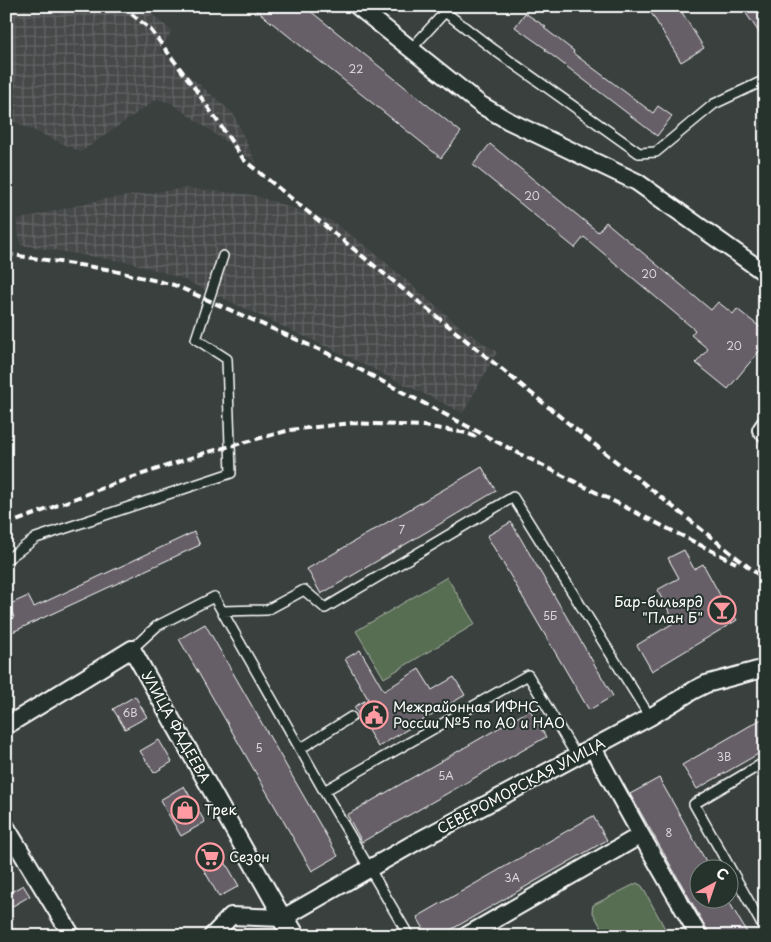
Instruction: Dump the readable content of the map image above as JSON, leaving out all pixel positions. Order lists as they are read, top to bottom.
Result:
{
  "streets": {
    "street": ["УЛИЦА ФАДЕЕВА", "СЕВЕРОМОРСКАЯ УЛИЦА"]
  },
  "crossings": [
    ["УЛИЦА ФАДЕЕВА", "СЕВЕРОМОРСКАЯ УЛИЦА"]
  ],
  "places": {
    "bar": ["Бар-бильярд \"План Б\""],
    "public building": ["Межрайонная ИФНС России №5 по АО и НАО"],
    "shop": ["Трек"],
    "supermarket": ["Сезон"]
  },
  "house_numbers": [
    "22",
    "20",
    "20",
    "20",
    "7",
    "5Б",
    "6В",
    "5",
    "3В",
    "5А",
    "8",
    "3А"
  ],
  "north": "top right"
}
